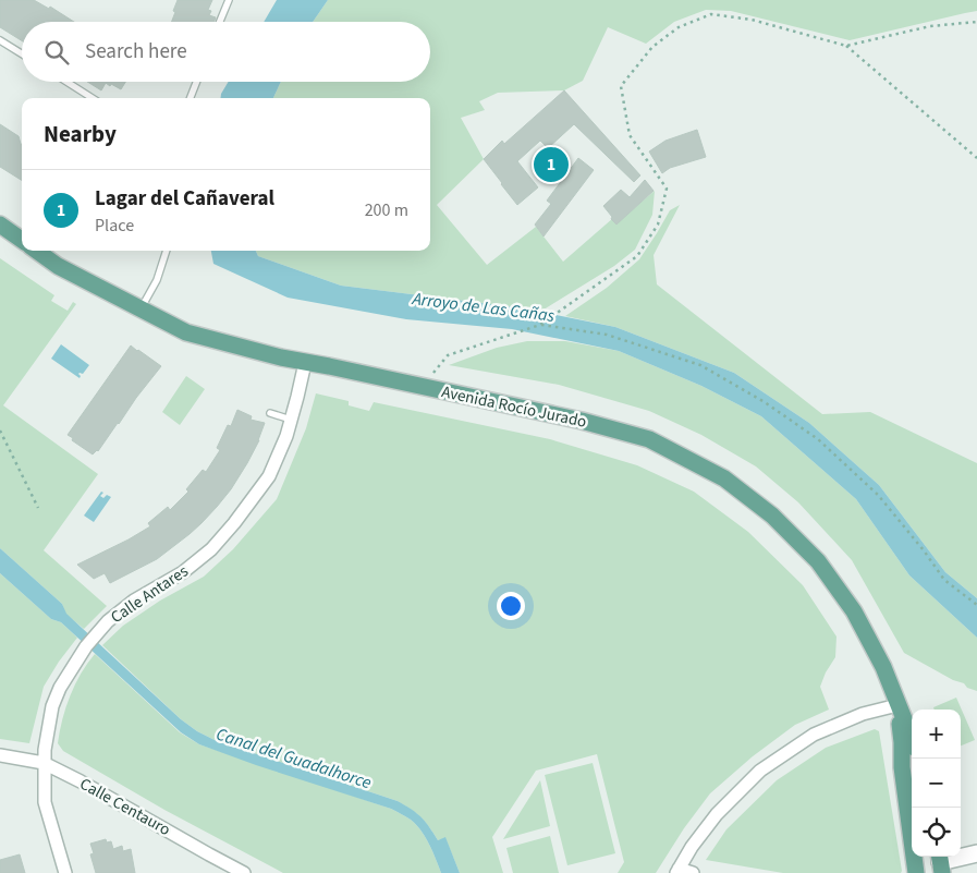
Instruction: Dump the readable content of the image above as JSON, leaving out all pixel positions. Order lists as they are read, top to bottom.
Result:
{
  "streets": {
    "main road": ["Avenida Rocío Jurado"],
    "street": ["Calle Antares", "Calle Centauro"]
  },
  "crossings": [
    ["Avenida Rocío Jurado", "Calle Antares"],
    ["Calle Antares", "Calle Centauro"]
  ],
  "water": ["Arroyo de Las Cañas", "Canal del Guadalhorce"],
  "page": {
    "search": "Search here",
    "heading": "Nearby",
    "pins": "1",
    "list": [
      {
        "mark": "1",
        "name": "Lagar del Cañaveral",
        "note": "Place",
        "value": "200 m"
      }
    ],
    "map_buttons": ["+", "−"]
  }
}
